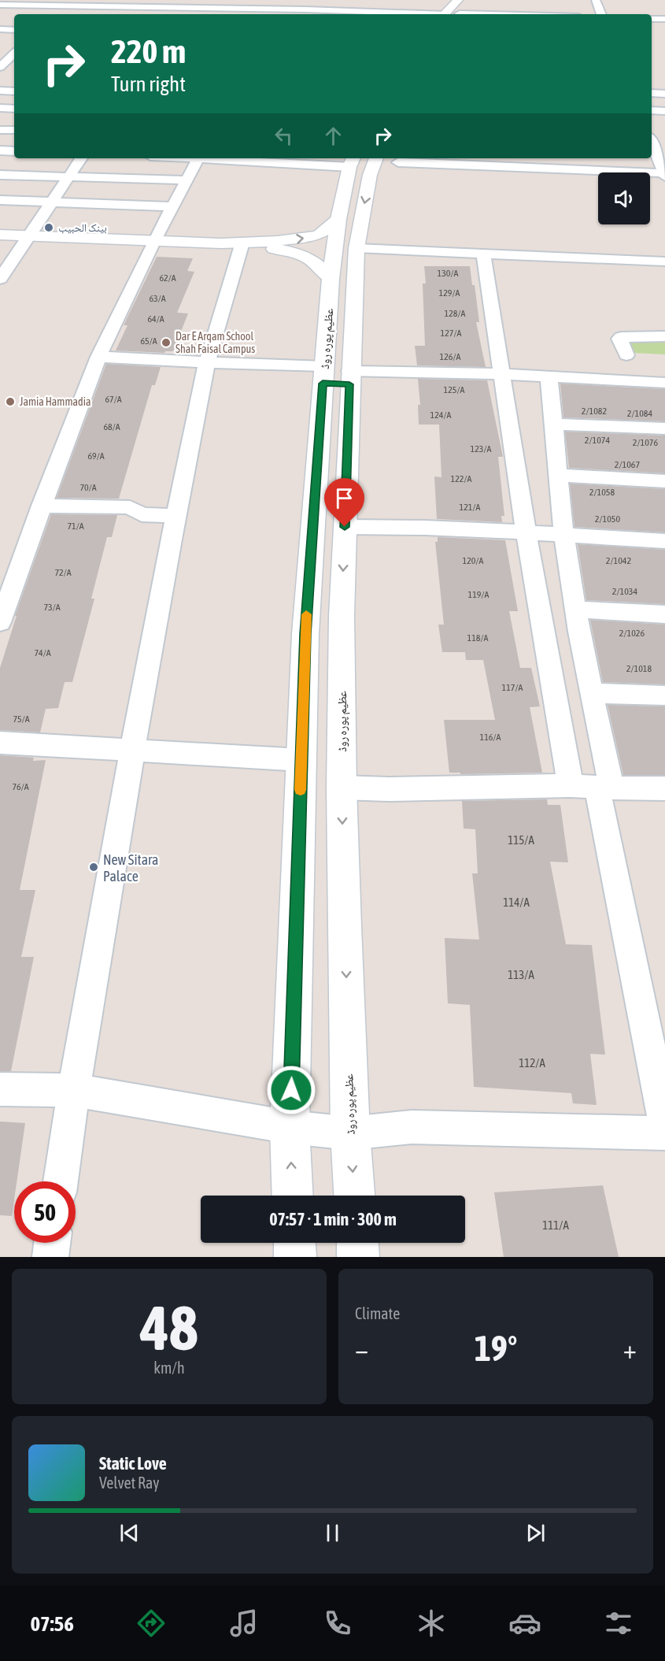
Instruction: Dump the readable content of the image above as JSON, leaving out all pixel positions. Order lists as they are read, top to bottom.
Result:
{
  "streets": {
    "main road": ["عظیم پورہ روڈ"]
  },
  "places": [
    "بينک الحبيب",
    "Dar E Arqam School Shah Faisal Campus",
    "Jamia Hammadia",
    "New Sitara Palace"
  ],
  "house_numbers": [
    "130/A",
    "62/A",
    "129/A",
    "63/A",
    "128/A",
    "64/A",
    "127/A",
    "65/A",
    "126/A",
    "125/A",
    "67/A",
    "2/1082",
    "2/1084",
    "124/A",
    "68/A",
    "2/1074",
    "2/1076",
    "123/A",
    "69/A",
    "2/1067",
    "122/A",
    "70/A",
    "2/1058",
    "121/A",
    "2/1050",
    "71/A",
    "120/A",
    "2/1042",
    "72/A",
    "2/1034",
    "119/A",
    "73/A",
    "2/1026",
    "118/A",
    "74/A",
    "2/1018",
    "117/A",
    "75/A",
    "116/A",
    "76/A",
    "115/A",
    "114/A",
    "113/A",
    "112/A",
    "111/A"
  ],
  "page": {
    "turn": ["220 m", "Turn right"],
    "limit": "50",
    "trip": "07:57 · 1 min · 300 m",
    "tile": [
      ["48", "km/h"],
      "Climate"
    ],
    "heat": ["−", "19°", "+"],
    "song": ["Static Love", "Velvet Ray"],
    "tabs": "07:56"
  }
}
